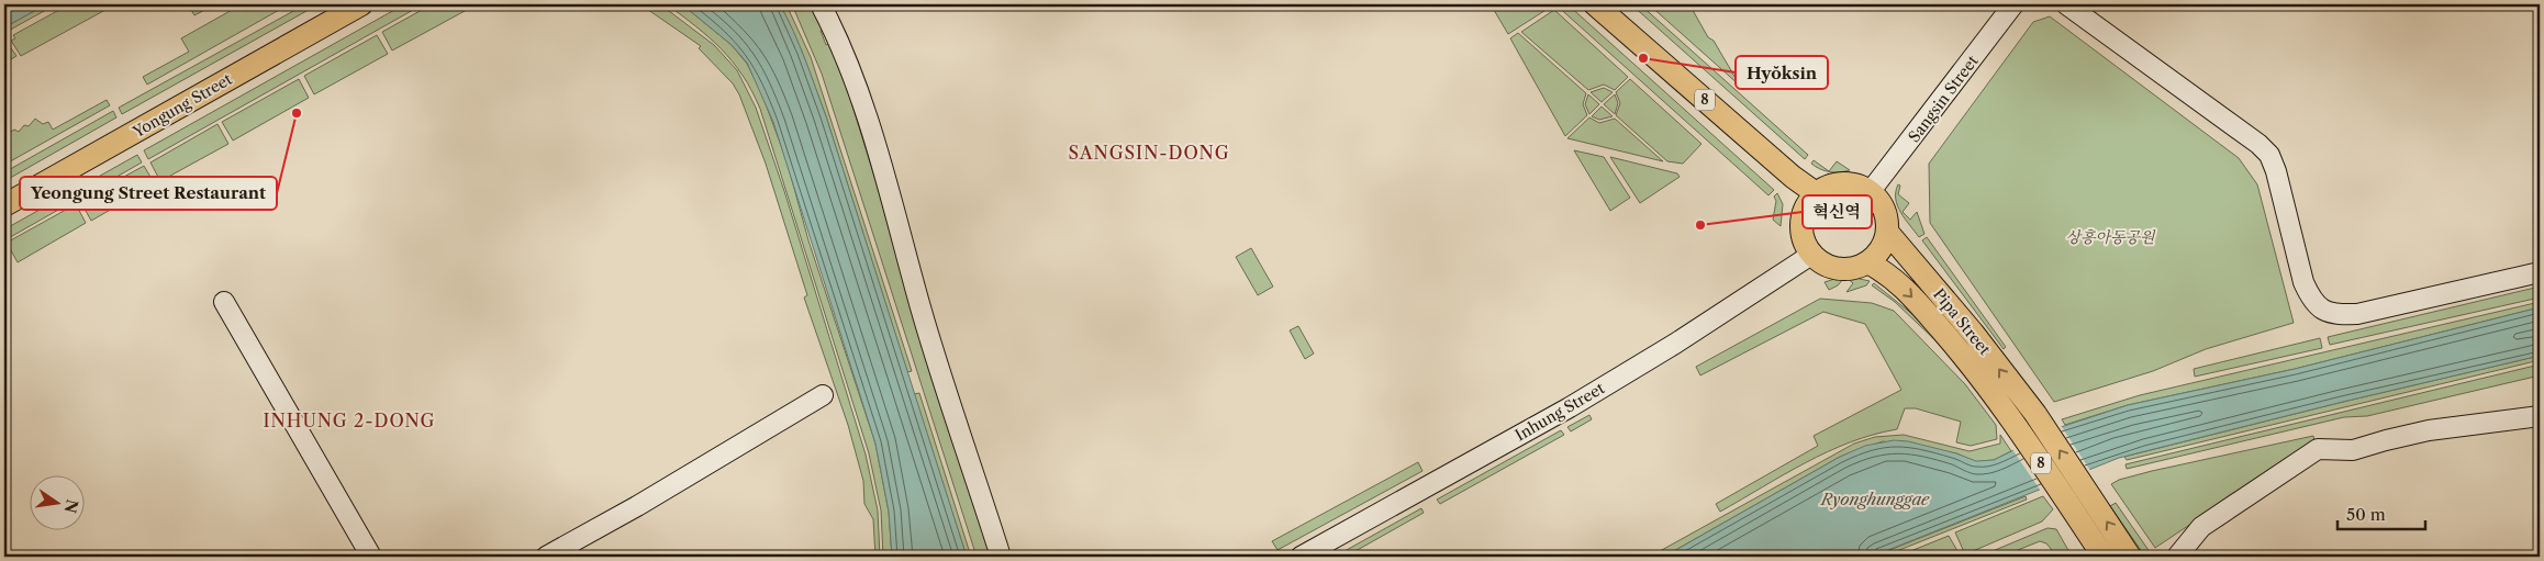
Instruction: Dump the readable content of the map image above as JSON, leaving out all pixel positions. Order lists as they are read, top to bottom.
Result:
{
  "streets": {
    "main road": ["8", "Yongung Street", "Pipa Street"],
    "street": ["Sangsin Street", "Inhung Street"]
  },
  "crossings": [
    ["Sangsin Street", "8"],
    ["Sangsin Street", "Pipa Street"],
    ["Sangsin Street", "Inhung Street"],
    ["8", "Pipa Street"],
    ["8", "Inhung Street"],
    ["Pipa Street", "Inhung Street"]
  ],
  "districts": ["SANGSIN-DONG", "INHUNG 2-DONG"],
  "water": ["Ryonghunggae"],
  "parks": ["상흥아동공원"],
  "places": ["Hyŏksin", "Yeongung Street Restaurant", "혁신역"],
  "scale_bar": "50 m",
  "north": "right"
}
